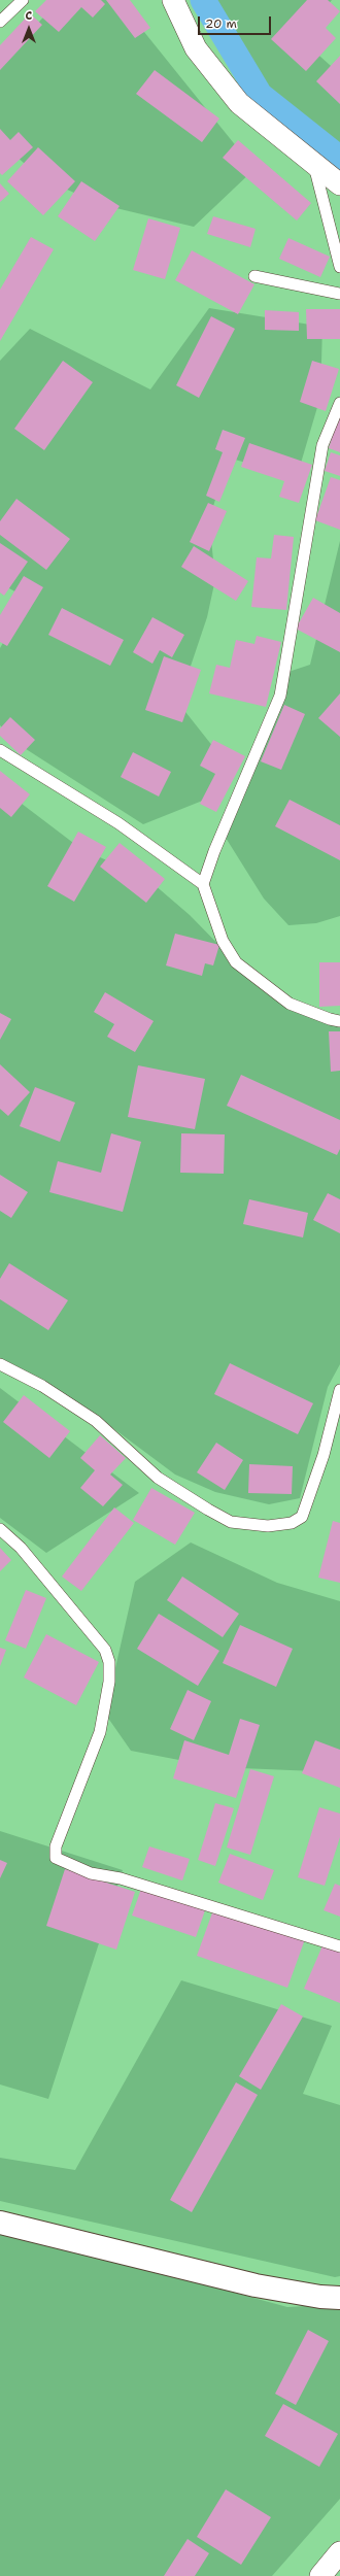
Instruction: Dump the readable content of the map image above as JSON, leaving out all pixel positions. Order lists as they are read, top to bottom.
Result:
{
  "scale_bar": "20 m",
  "north": "top"
}
